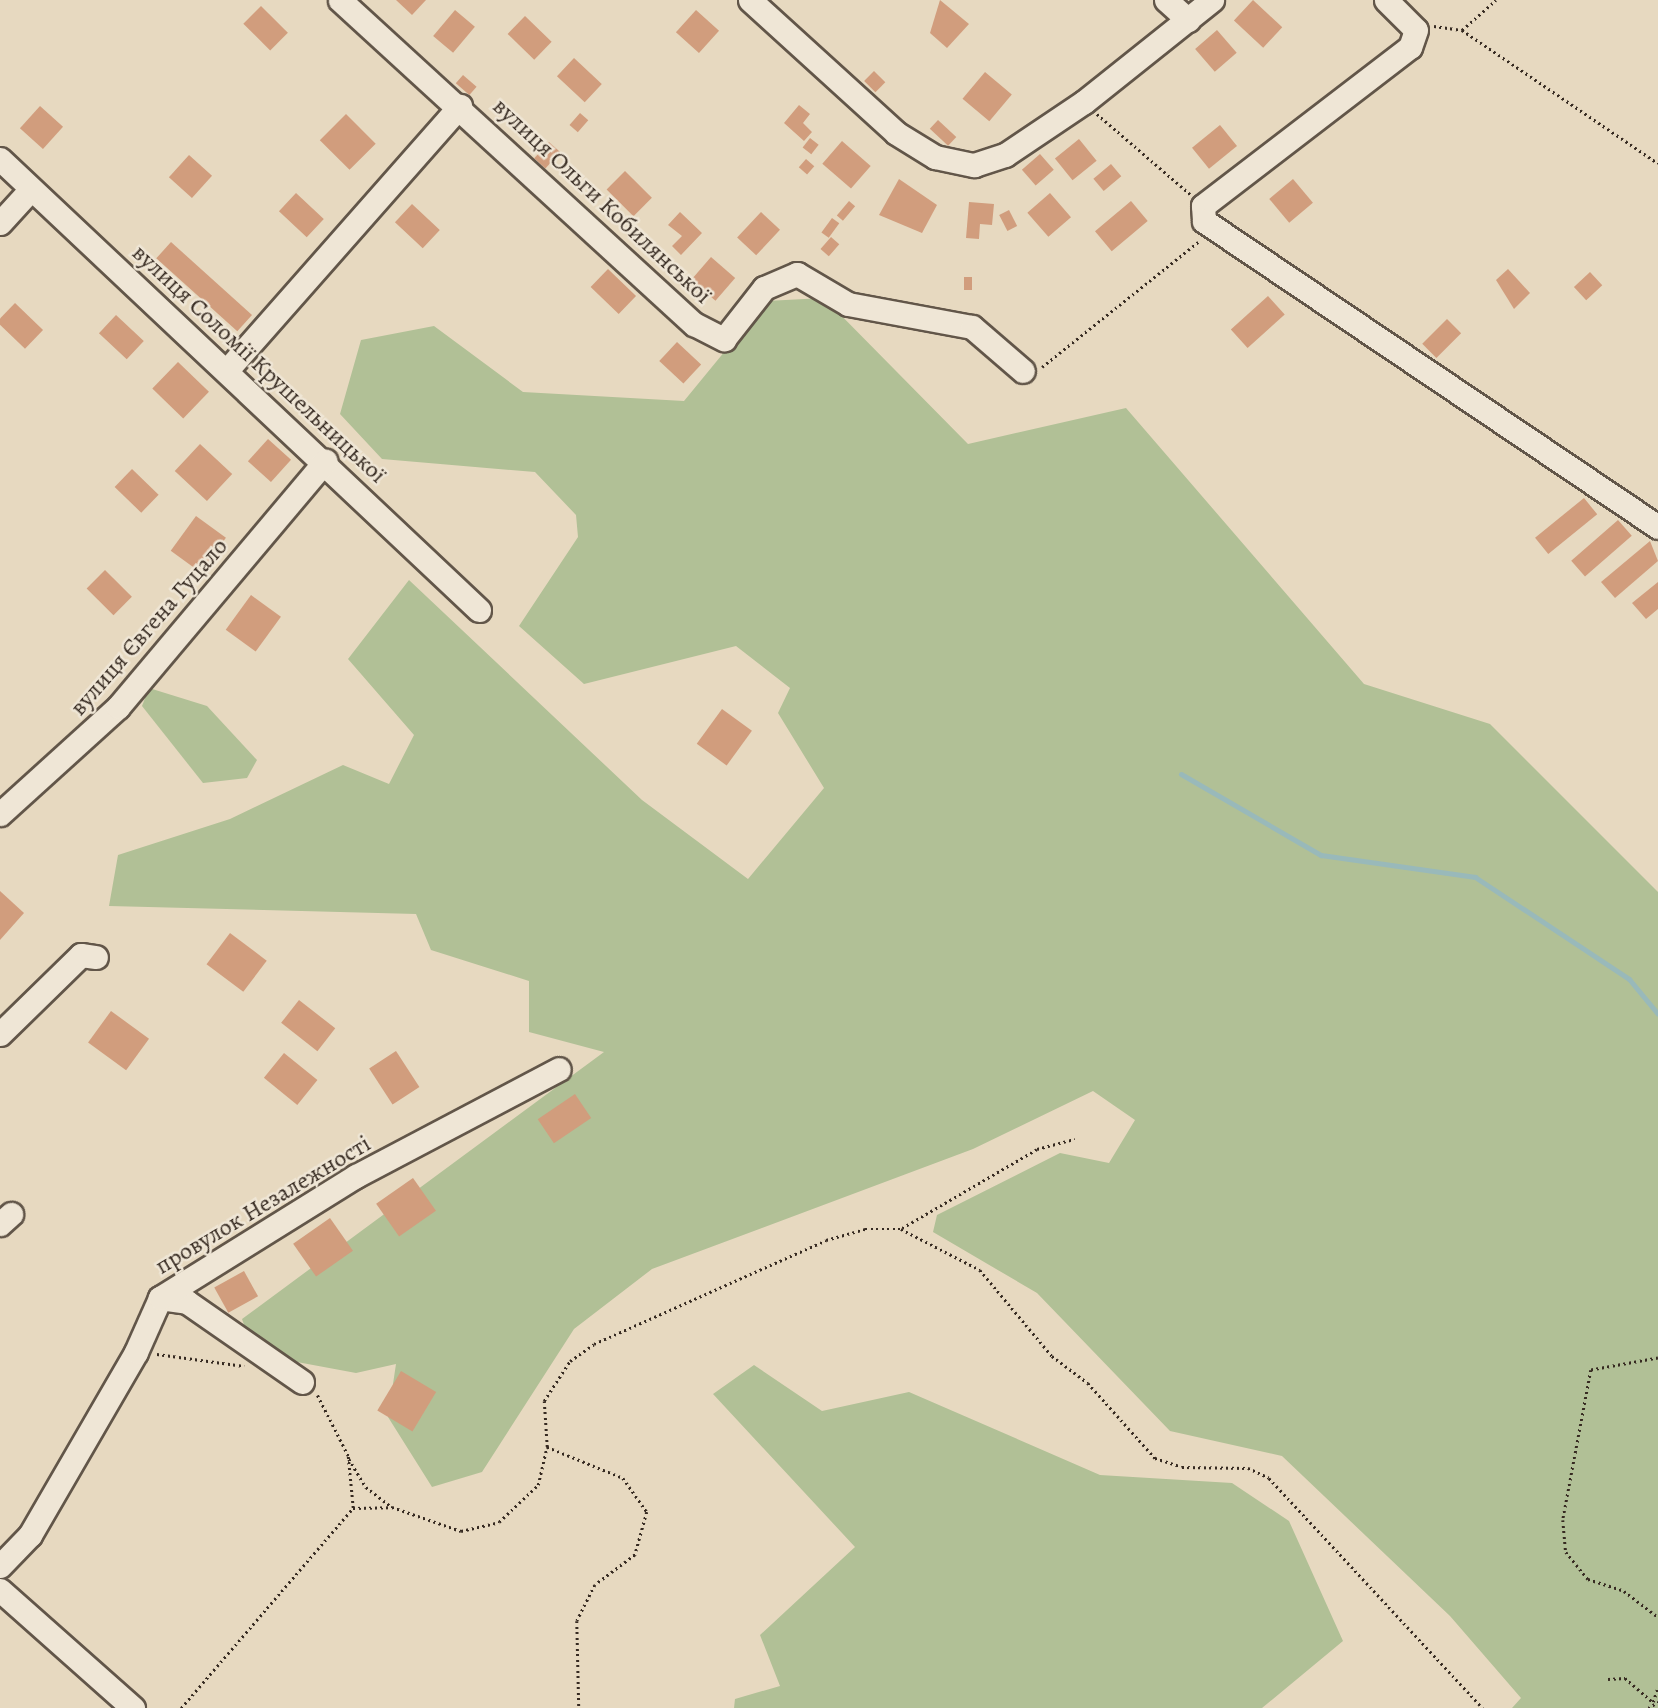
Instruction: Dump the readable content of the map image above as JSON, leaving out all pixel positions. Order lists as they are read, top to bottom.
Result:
{
  "streets": {
    "street": [
      "вулиця Ольги Кобилянської",
      "вулиця Соломії Крушельницької",
      "вулиця Євгена Гуцало",
      "провулок Незалежності"
    ]
  },
  "crossings": [
    ["вулиця Соломії Крушельницької", "вулиця Євгена Гуцало"]
  ]
}
